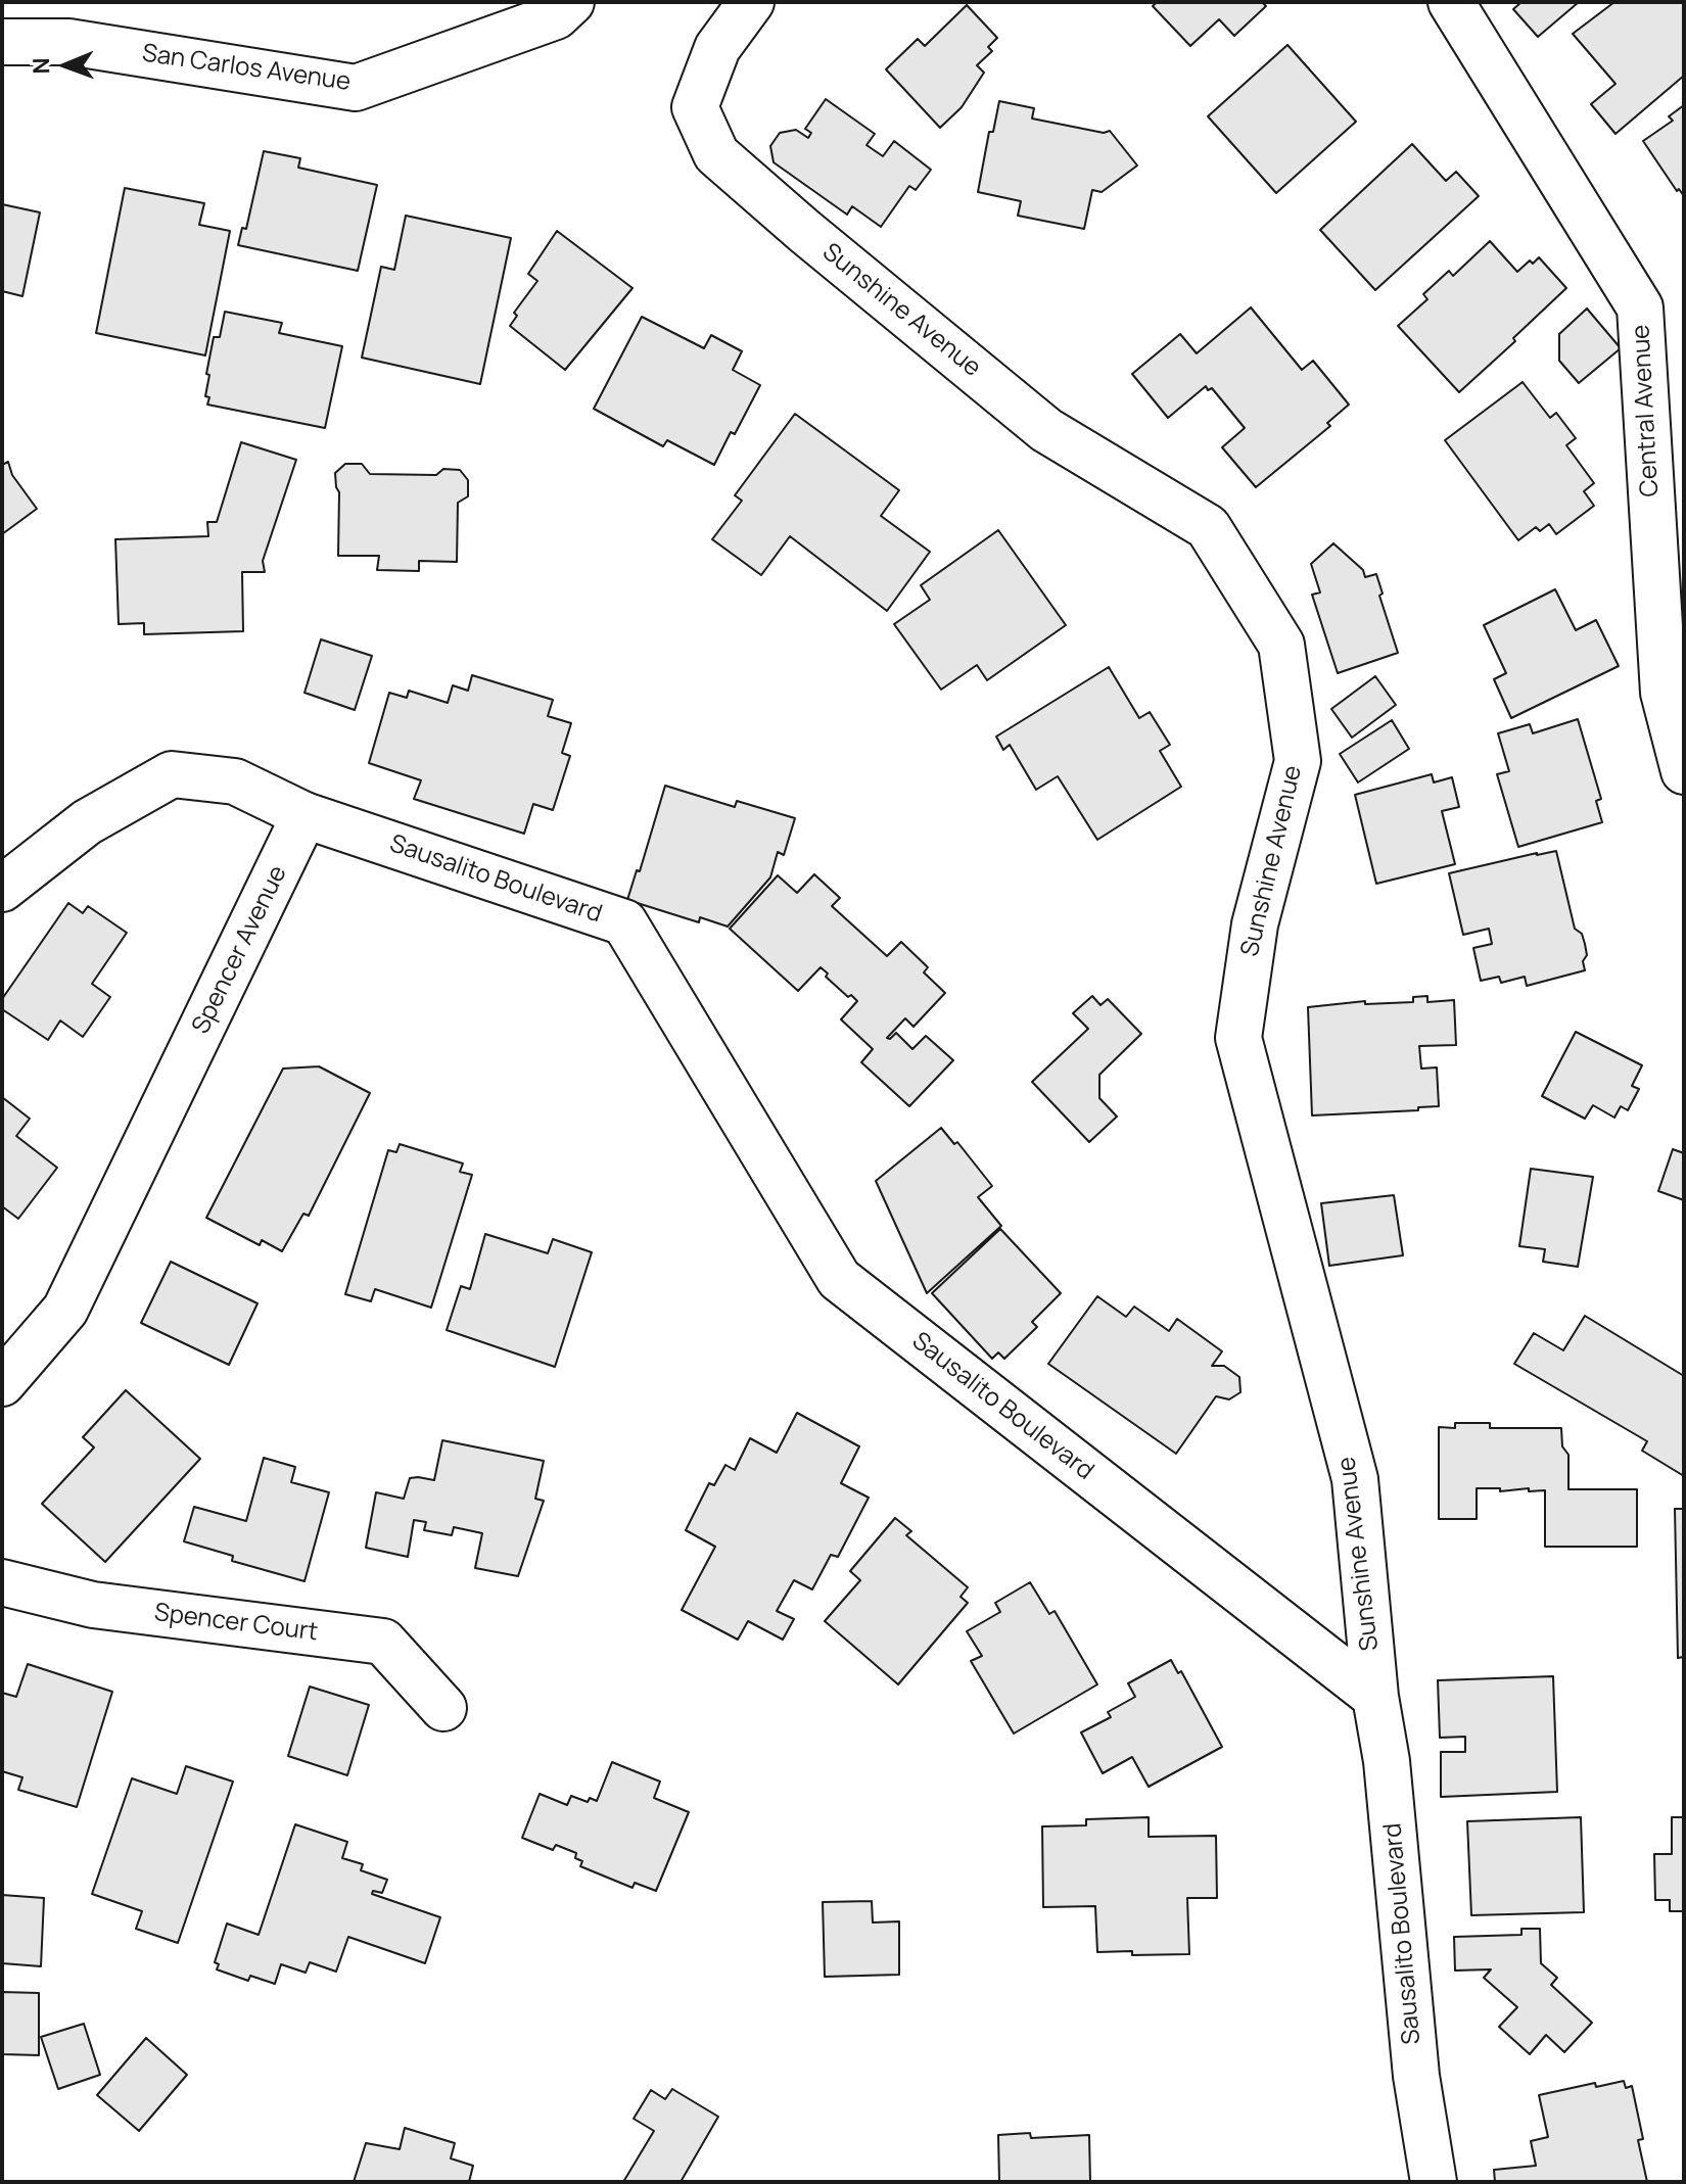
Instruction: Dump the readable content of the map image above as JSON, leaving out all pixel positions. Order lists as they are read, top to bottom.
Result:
{
  "streets": {
    "street": [
      "San Carlos Avenue",
      "Sunshine Avenue",
      "Central Avenue",
      "Sausalito Boulevard",
      "Spencer Avenue",
      "Spencer Court"
    ]
  },
  "crossings": [
    ["Sunshine Avenue", "Sausalito Boulevard"],
    ["Sausalito Boulevard", "Spencer Avenue"]
  ],
  "north": "left"
}
